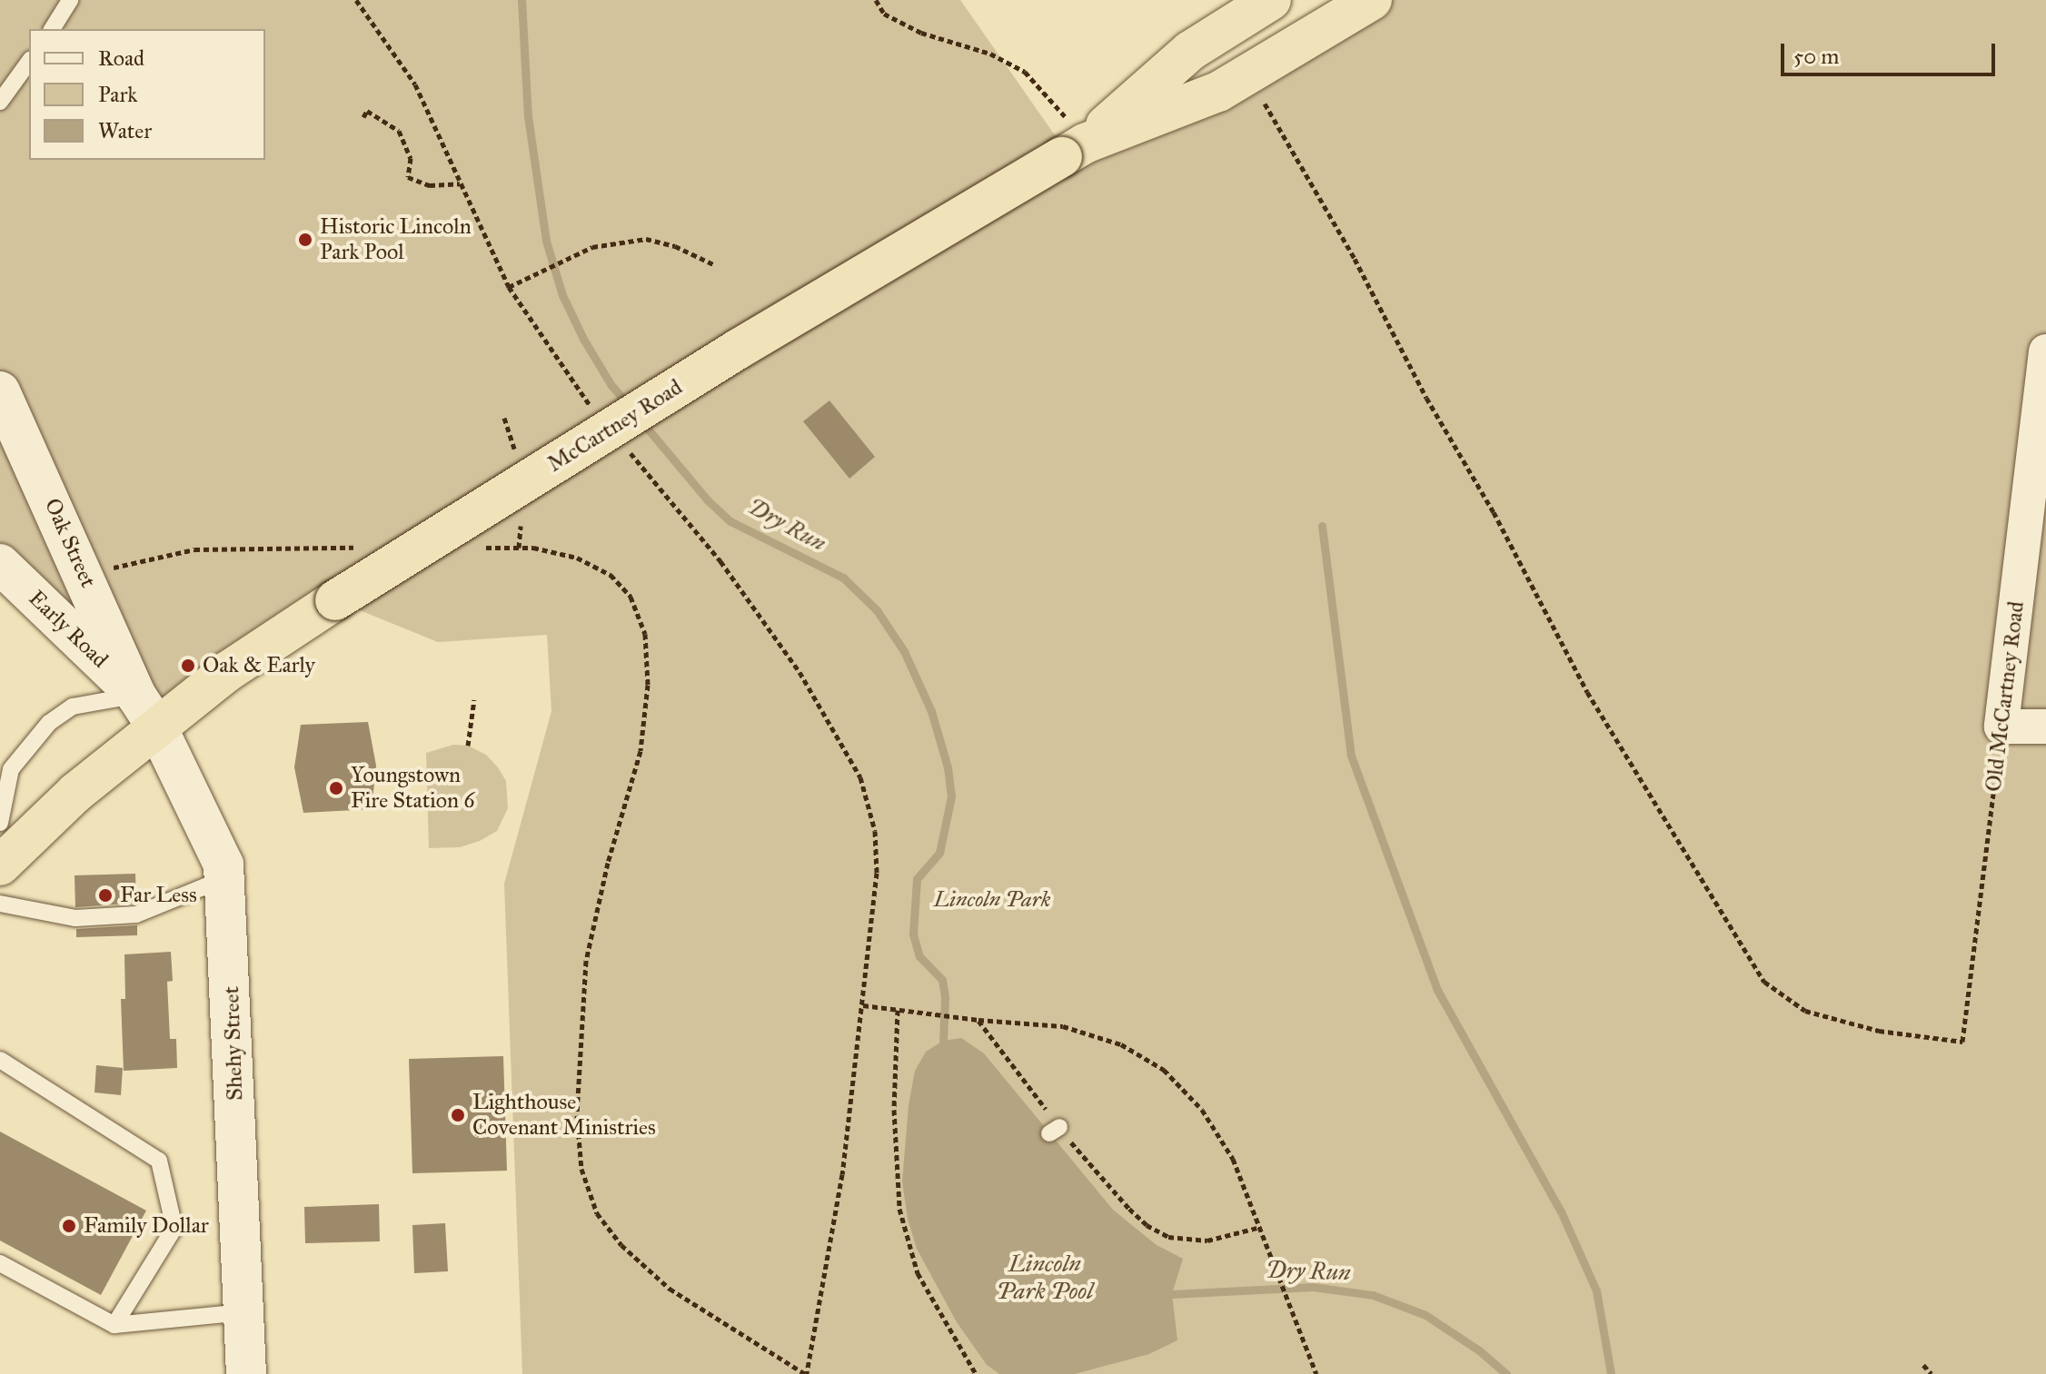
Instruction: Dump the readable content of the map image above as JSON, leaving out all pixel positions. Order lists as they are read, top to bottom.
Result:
{
  "streets": {
    "highway": ["McCartney Road"],
    "street": [
      "Oak Street",
      "Early Road",
      "Old McCartney Road",
      "Shehy Street"
    ]
  },
  "crossings": [
    ["McCartney Road", "Oak Street"],
    ["McCartney Road", "Early Road"],
    ["McCartney Road", "Old McCartney Road"],
    ["McCartney Road", "Shehy Street"],
    ["Oak Street", "Early Road"],
    ["Oak Street", "Shehy Street"],
    ["Early Road", "Shehy Street"]
  ],
  "water": ["Dry Run", "Lincoln Park Pool"],
  "parks": ["Lincoln Park"],
  "places": [
    "Historic Lincoln Park Pool",
    "Oak & Early",
    "Youngstown Fire Station 6",
    "Far Less",
    "Lighthouse Covenant Ministries",
    "Family Dollar"
  ],
  "legend": ["Road", "Park", "Water"],
  "scale_bar": "50 m"
}
